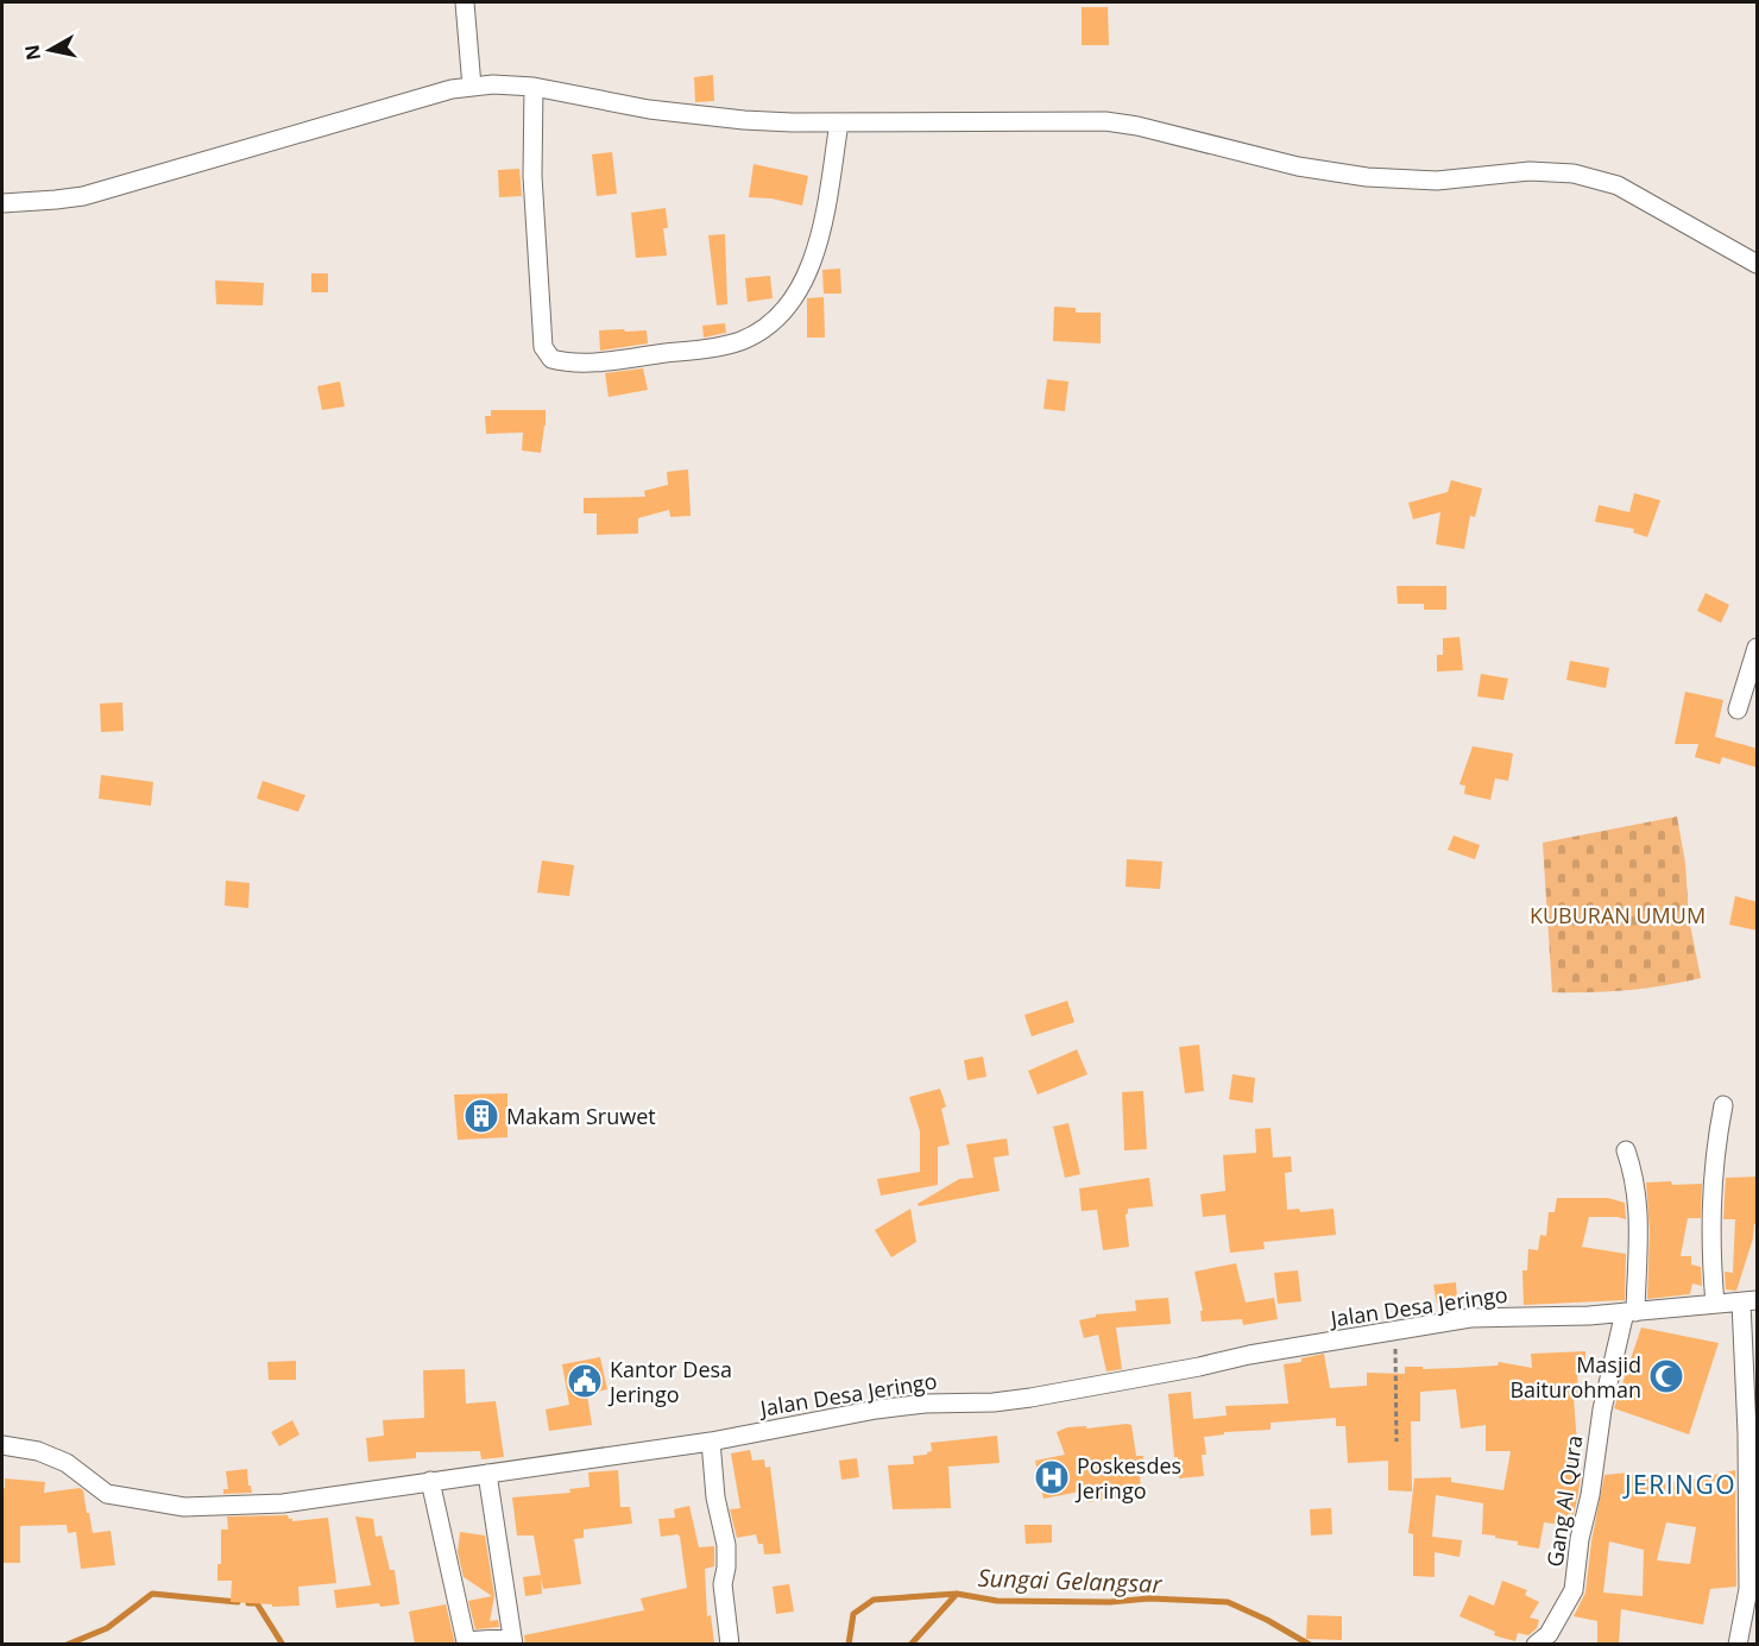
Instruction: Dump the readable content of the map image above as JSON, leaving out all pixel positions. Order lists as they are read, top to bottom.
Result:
{
  "streets": {
    "street": ["Jalan Desa Jeringo", "Gang Al Qura"]
  },
  "crossings": [
    ["Jalan Desa Jeringo", "Gang Al Qura"]
  ],
  "districts": ["JERINGO"],
  "water": ["Sungai Gelangsar"],
  "parks": ["KUBURAN UMUM"],
  "places": {
    "building": ["Makam Sruwet"],
    "mosque": ["Masjid Baiturohman"],
    "public building": ["Kantor Desa Jeringo"],
    "hospital": ["Poskesdes Jeringo"]
  },
  "north": "left"
}
